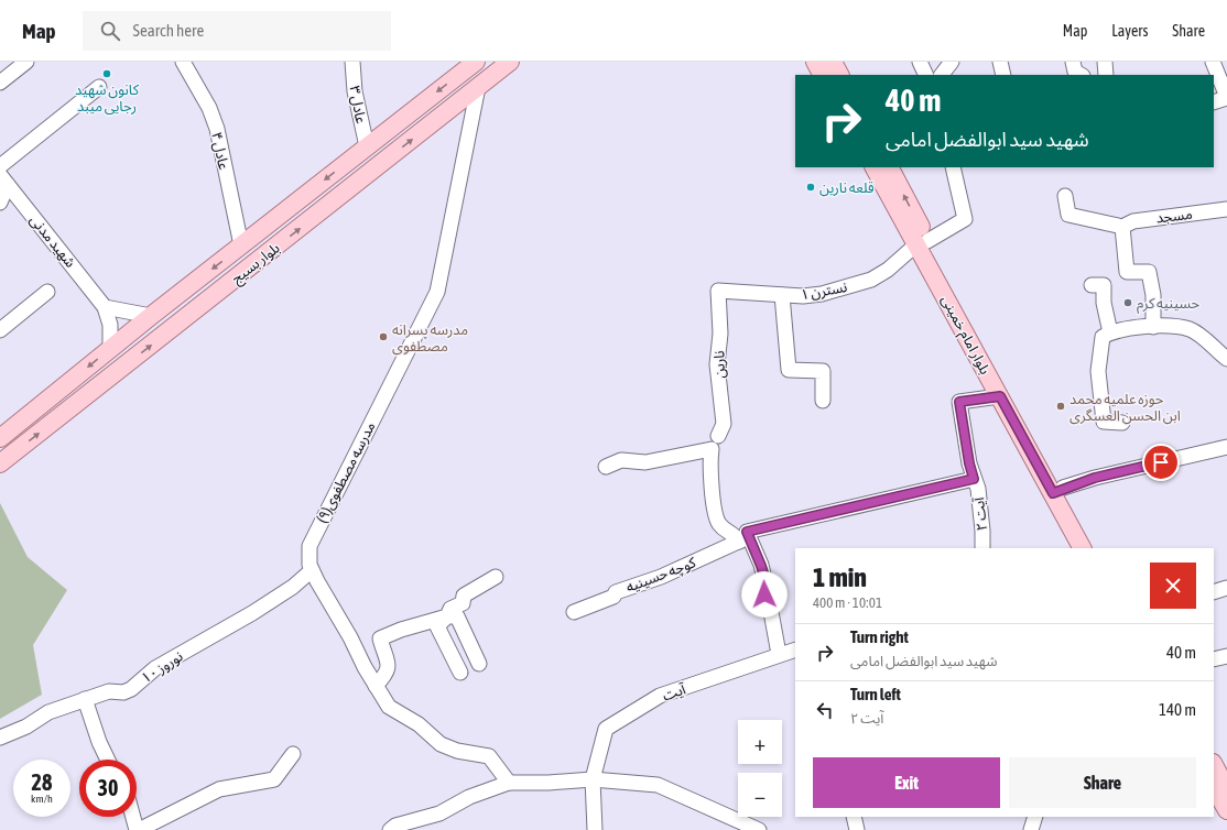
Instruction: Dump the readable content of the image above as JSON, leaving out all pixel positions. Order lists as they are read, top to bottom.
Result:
{
  "streets": {
    "main road": ["بلوار بسیج", "بلوار امام خمینی"],
    "street": [
      "عادل ۳",
      "عادل ۴",
      "مسجد",
      "شهید مدنی",
      "نسترن ۱",
      "نارین",
      "مدرسه مصطفوی(۹)",
      "آیت ۲",
      "کوچه حسینیه",
      "نوروز ۱۰",
      "آیت"
    ]
  },
  "crossings": [
    ["عادل ۳", "بلوار بسیج"],
    ["عادل ۴", "بلوار بسیج"],
    ["شهید مدنی", "بلوار بسیج"],
    ["بلوار بسیج", "مدرسه مصطفوی(۹)"],
    ["نسترن ۱", "بلوار امام خمینی"],
    ["نسترن ۱", "نارین"],
    ["بلوار امام خمینی", "آیت ۲"],
    ["مدرسه مصطفوی(۹)", "نوروز ۱۰"],
    ["آیت ۲", "کوچه حسینیه"]
  ],
  "places": [
    "کانون شهید رجایی میبد",
    "قلعه نارین",
    "حسینیه کرم",
    "مدرسه پسرانه مصطفوی",
    "حوزه علمیه محمد ابن الحسن العسگری"
  ],
  "page": {
    "header": "Map",
    "search": "Search here",
    "nav": ["Map", "Layers", "Share"],
    "turn": ["40 m", "شهید سید ابوالفضل امامی"],
    "heading": ["1 min", "400 m · 10:01"],
    "list": [
      {
        "name": "Turn right",
        "note": "شهید سید ابوالفضل امامی",
        "value": "40 m"
      },
      {
        "name": "Turn left",
        "note": "آیت ۲",
        "value": "140 m"
      }
    ],
    "map_buttons": ["+", "−"],
    "buttons": ["Exit", "Share"],
    "speed": "28 km/h",
    "limit": "30"
  }
}
